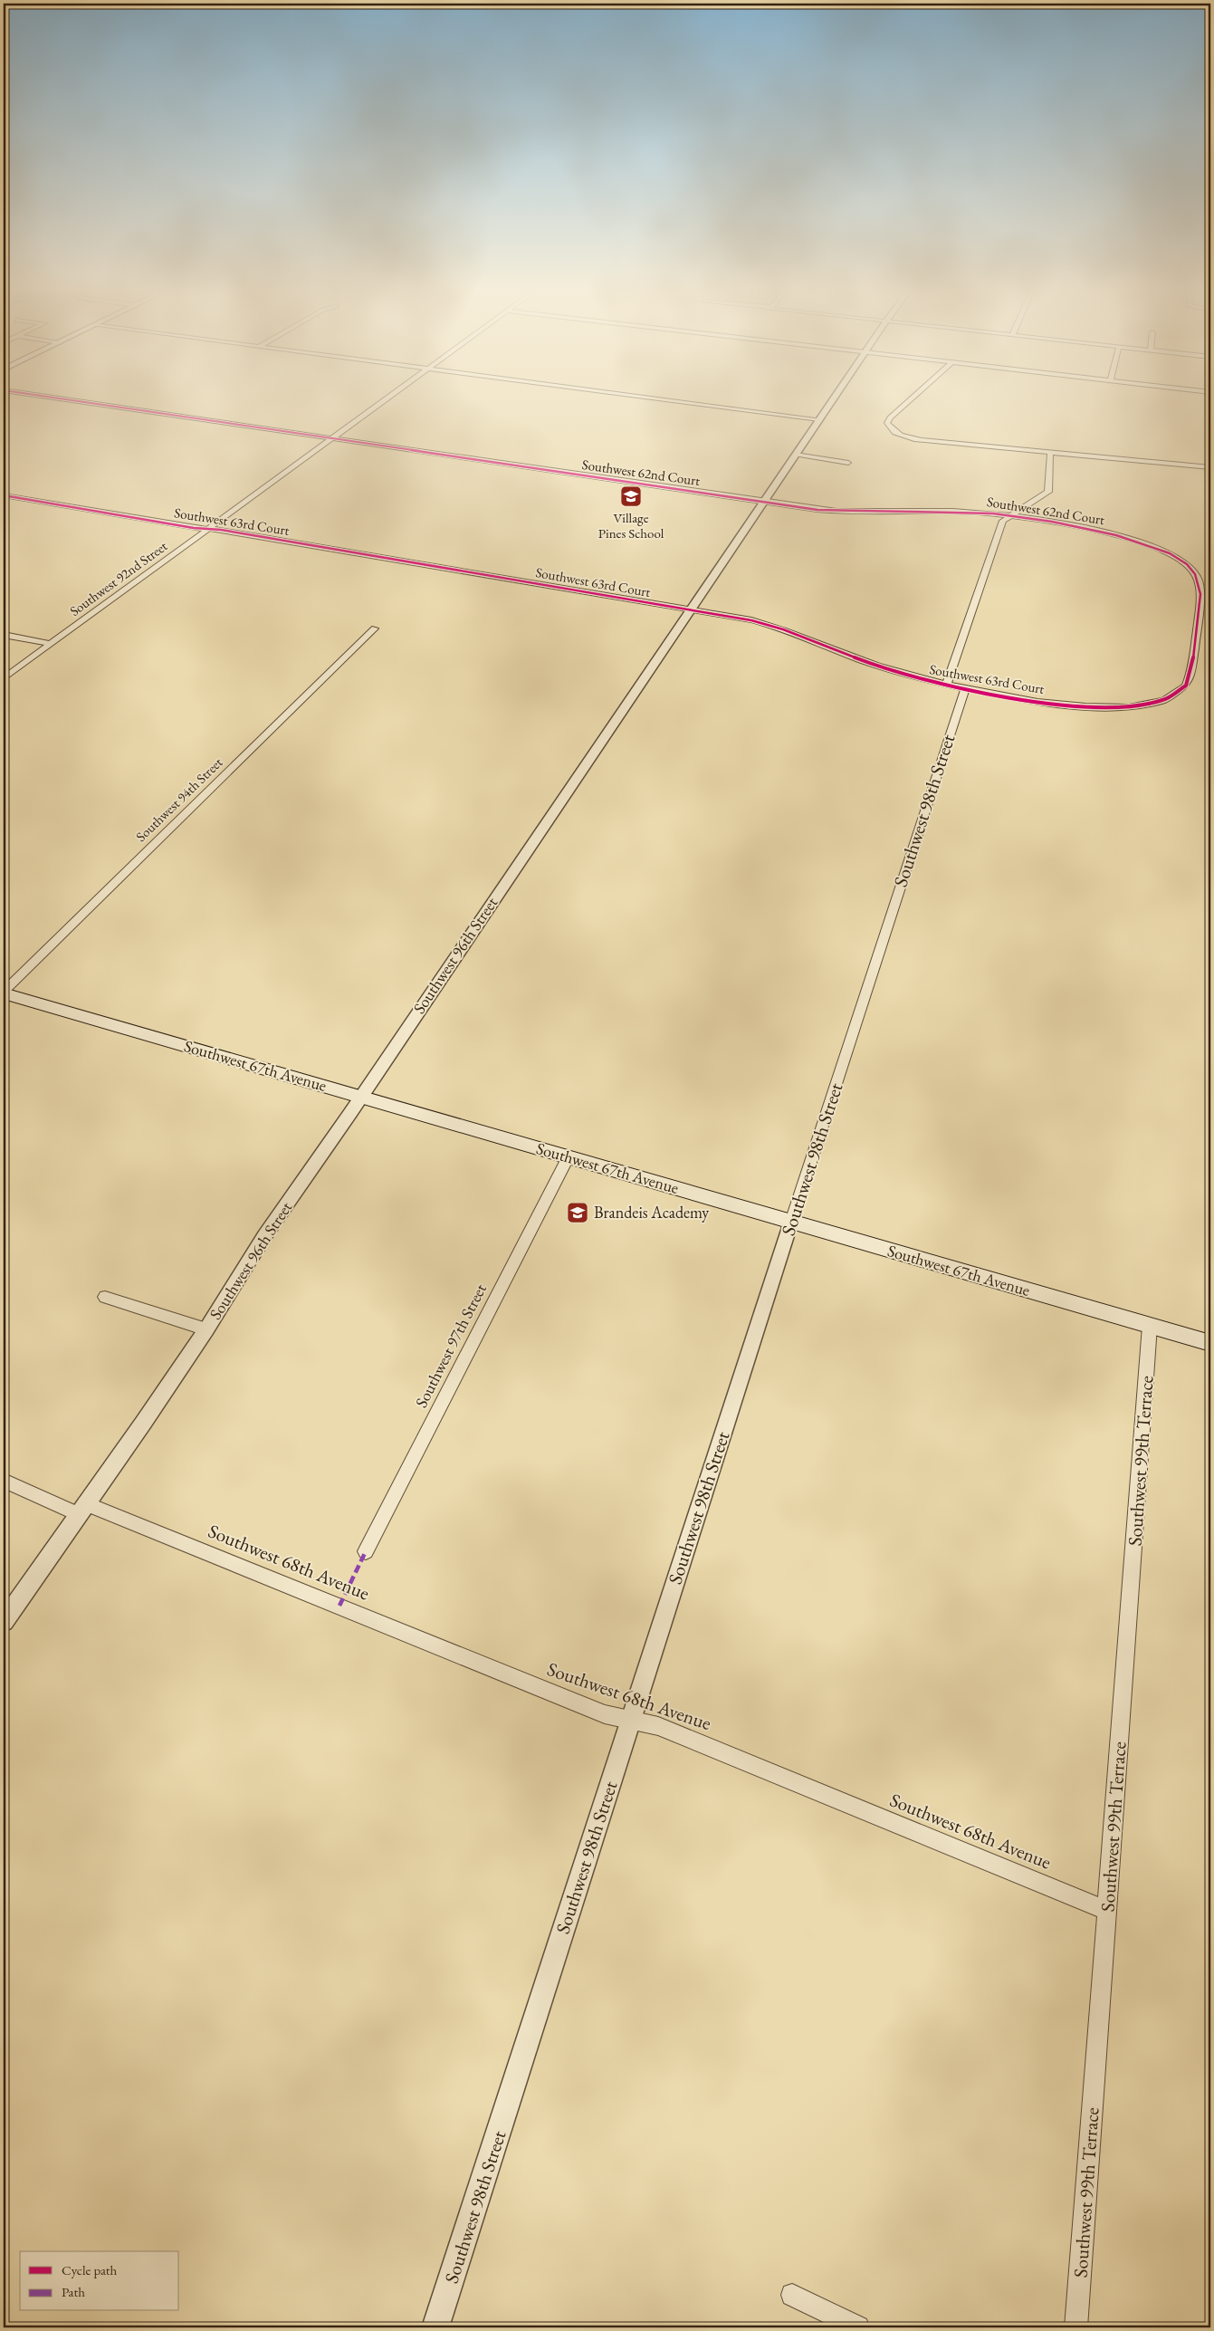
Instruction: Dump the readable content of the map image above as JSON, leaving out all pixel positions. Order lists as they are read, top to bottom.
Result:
{
  "streets": {
    "main road": ["Southwest 67th Avenue"],
    "street": [
      "Southwest 62nd Court",
      "Southwest 63rd Court",
      "Southwest 92nd Street",
      "Southwest 94th Street",
      "Southwest 98th Street",
      "Southwest 96th Street",
      "Southwest 97th Street",
      "Southwest 99th Terrace",
      "Southwest 68th Avenue"
    ]
  },
  "crossings": [
    ["Southwest 62nd Court", "Southwest 63rd Court"],
    ["Southwest 62nd Court", "Southwest 92nd Street"],
    ["Southwest 62nd Court", "Southwest 96th Street"],
    ["Southwest 63rd Court", "Southwest 92nd Street"],
    ["Southwest 63rd Court", "Southwest 98th Street"],
    ["Southwest 63rd Court", "Southwest 96th Street"],
    ["Southwest 94th Street", "Southwest 67th Avenue"],
    ["Southwest 98th Street", "Southwest 67th Avenue"],
    ["Southwest 98th Street", "Southwest 68th Avenue"],
    ["Southwest 96th Street", "Southwest 67th Avenue"],
    ["Southwest 96th Street", "Southwest 68th Avenue"],
    ["Southwest 67th Avenue", "Southwest 97th Street"],
    ["Southwest 67th Avenue", "Southwest 99th Terrace"],
    ["Southwest 99th Terrace", "Southwest 68th Avenue"]
  ],
  "places": {
    "school or university": ["Village Pines School", "Brandeis Academy"]
  },
  "legend": ["Cycle path", "Path"]
}
